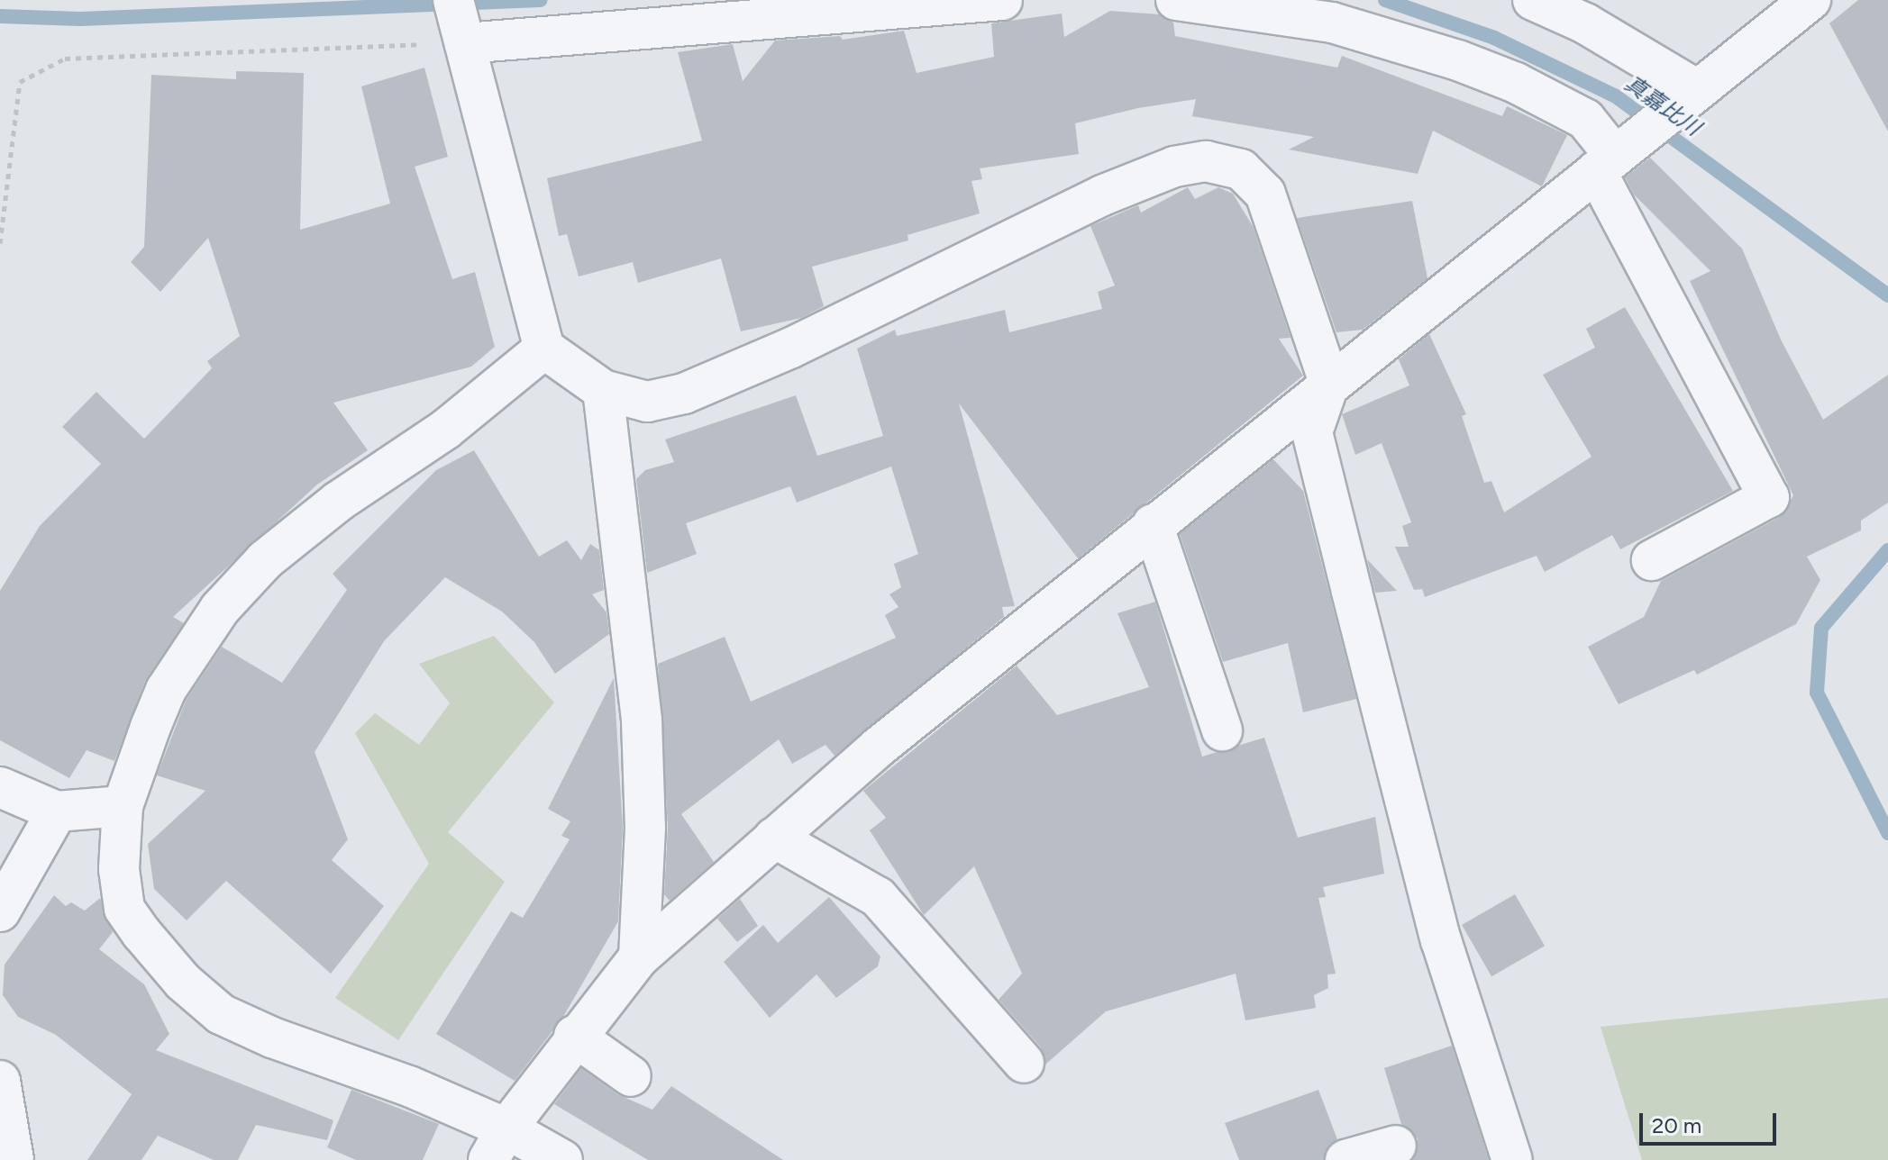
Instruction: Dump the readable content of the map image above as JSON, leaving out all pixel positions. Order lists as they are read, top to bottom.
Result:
{
  "water": ["真嘉比川"],
  "scale_bar": "20 m"
}
